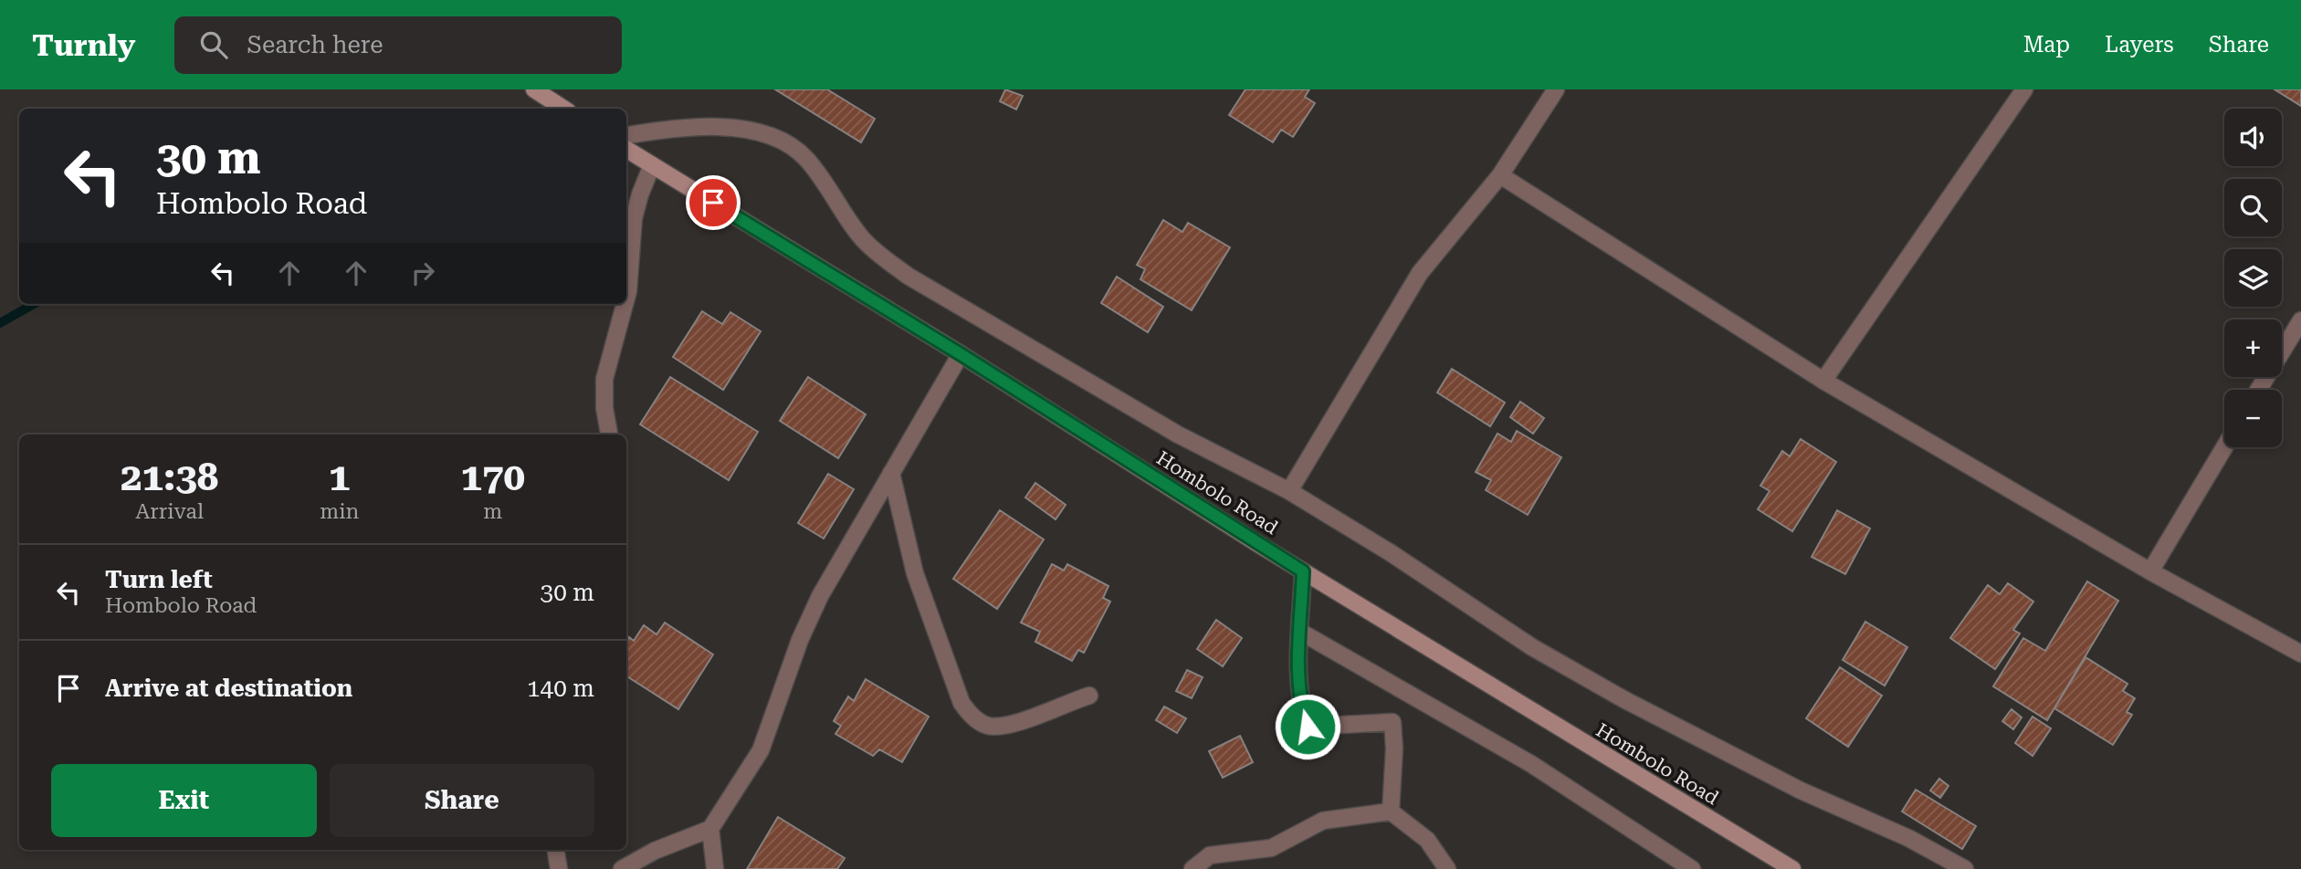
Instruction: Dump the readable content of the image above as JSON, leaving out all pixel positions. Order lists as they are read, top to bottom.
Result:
{
  "streets": {
    "street": ["Hombolo Road"]
  },
  "page": {
    "header": "Turnly",
    "search": "Search here",
    "nav": ["Map", "Layers", "Share"],
    "map_buttons": ["+", "−"],
    "turn": ["30 m", "Hombolo Road"],
    "eta": [
      "21:38",
      "Arrival",
      "1",
      "min",
      "170",
      "m"
    ],
    "list": [
      {
        "name": "Turn left",
        "note": "Hombolo Road",
        "value": "30 m"
      },
      {
        "name": "Arrive at destination",
        "value": "140 m"
      }
    ],
    "buttons": ["Exit", "Share"]
  }
}
